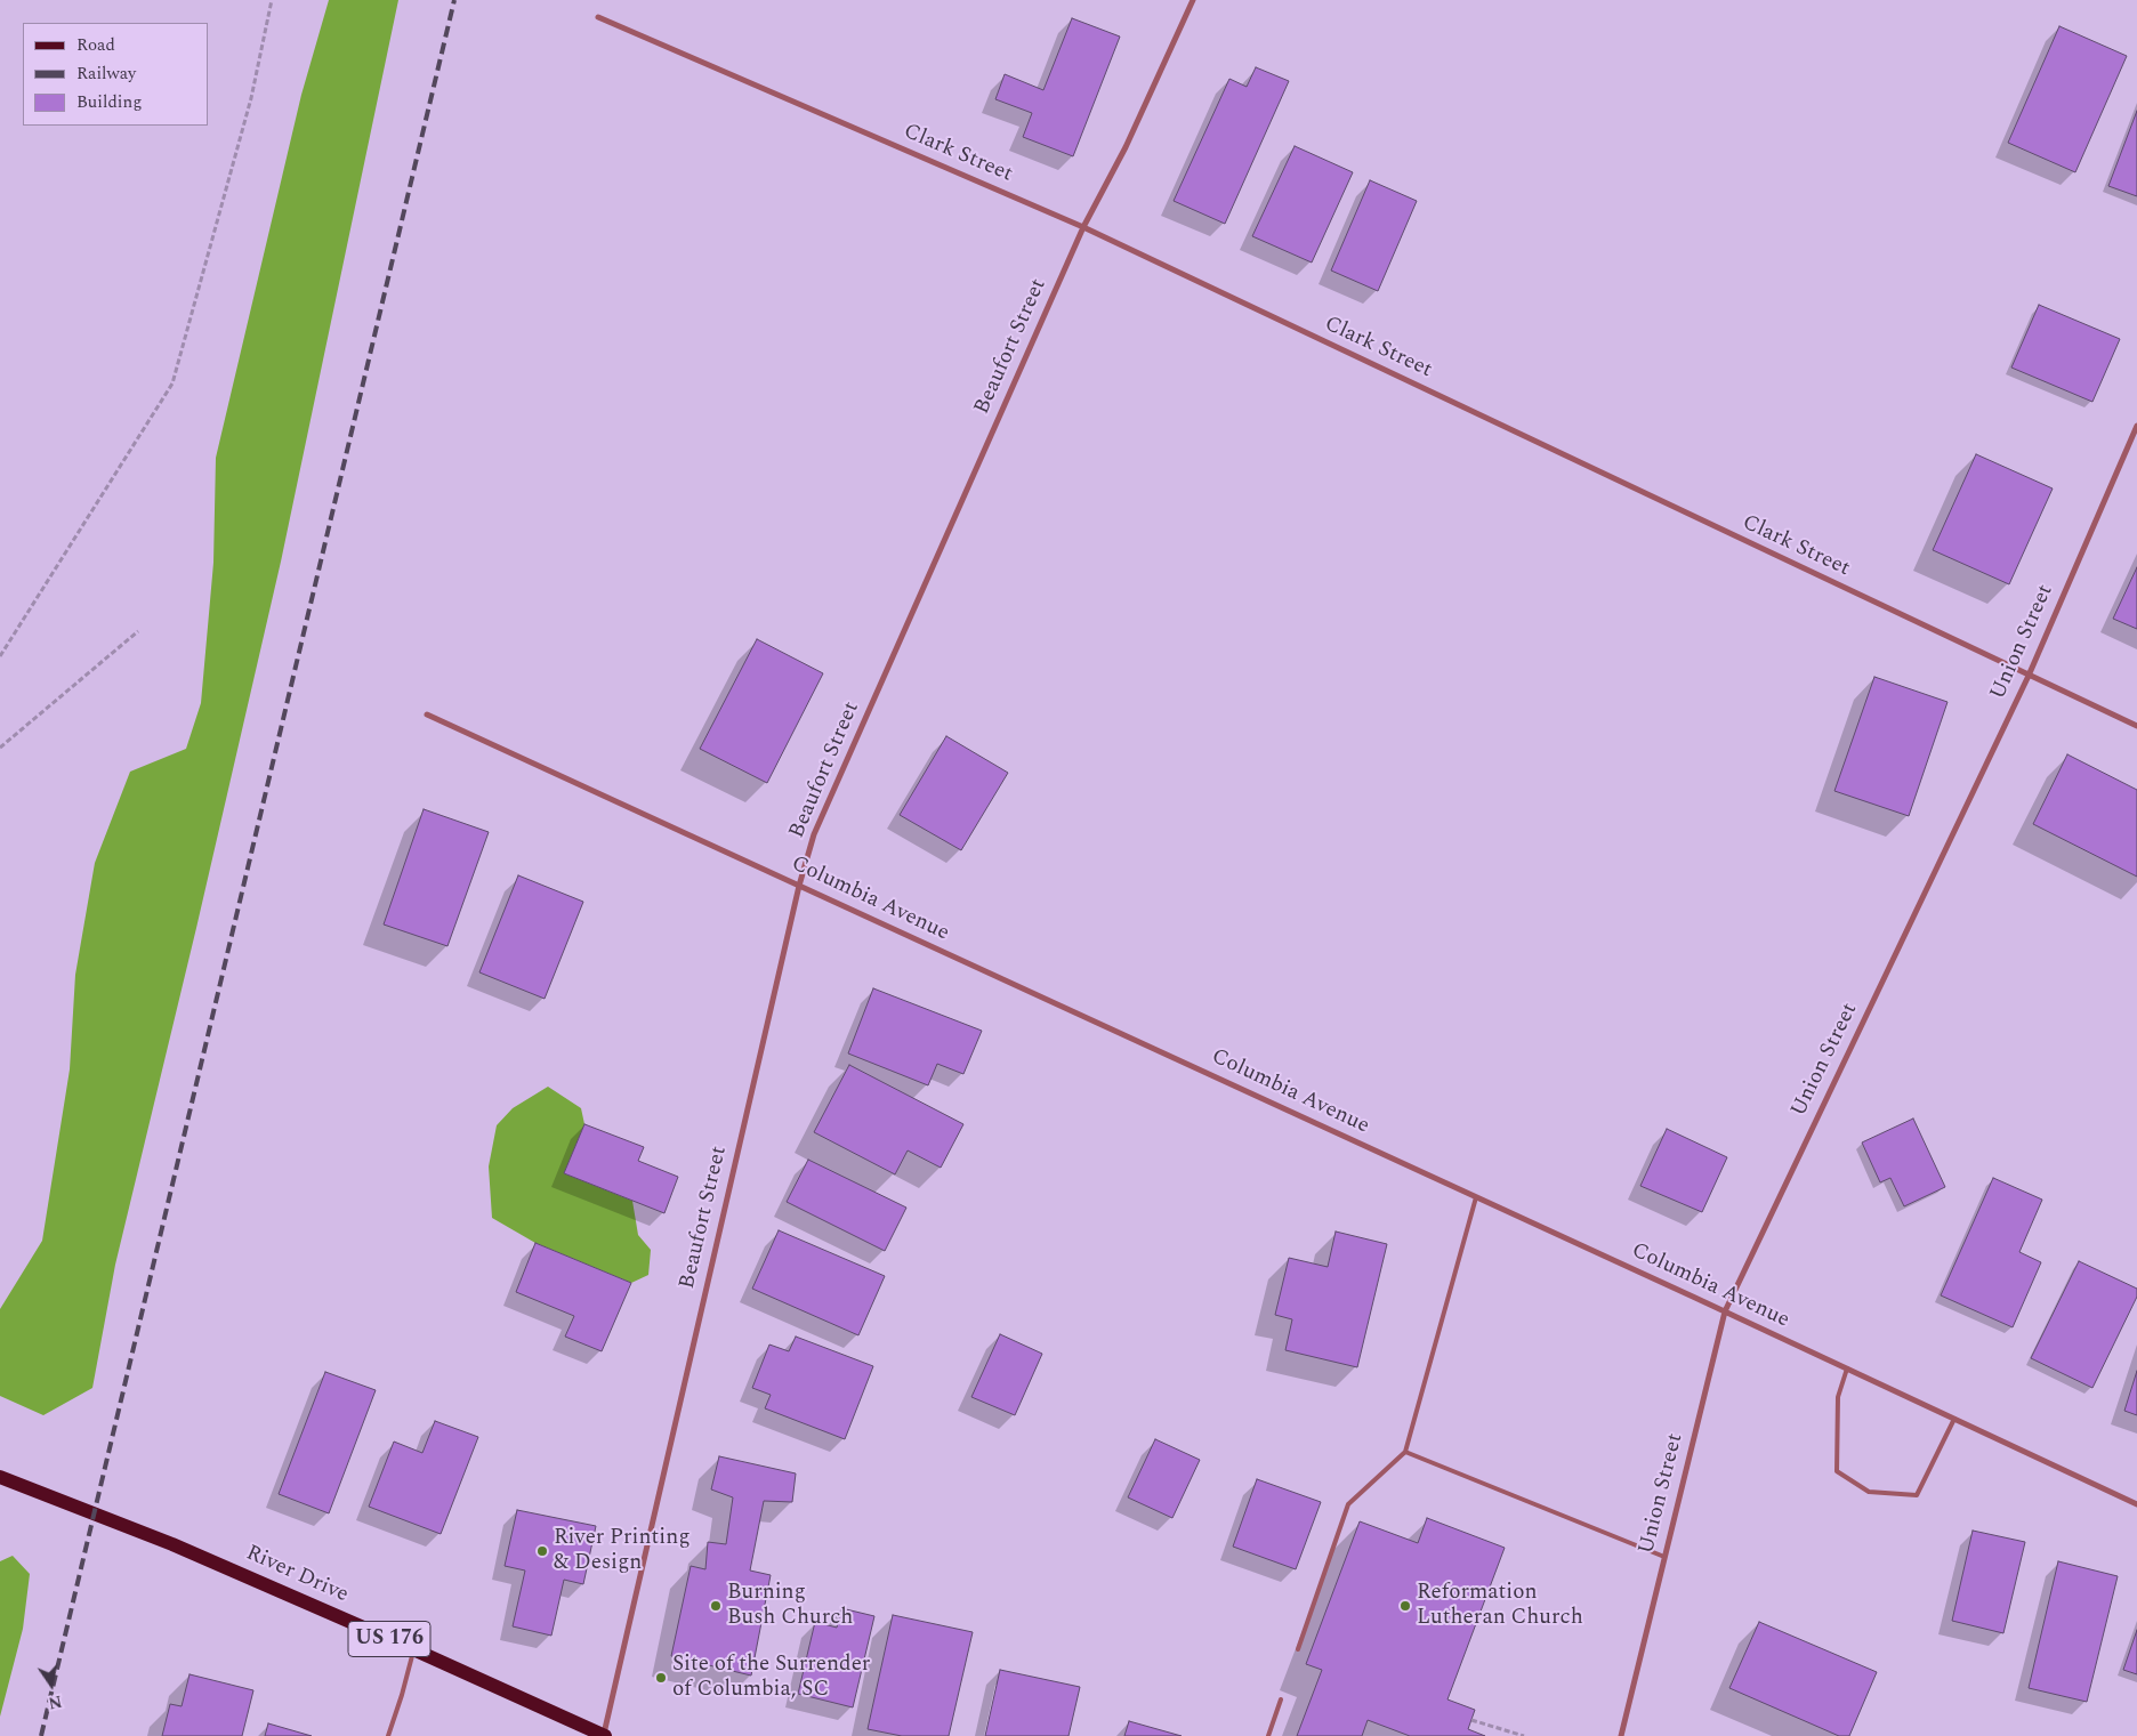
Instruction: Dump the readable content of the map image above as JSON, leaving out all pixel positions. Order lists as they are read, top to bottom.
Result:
{
  "streets": {
    "main road": ["River Drive", "US 176"],
    "street": [
      "Clark Street",
      "Beaufort Street",
      "Union Street",
      "Columbia Avenue"
    ]
  },
  "crossings": [
    ["Clark Street", "Beaufort Street"],
    ["Clark Street", "Union Street"],
    ["Beaufort Street", "Columbia Avenue"],
    ["Beaufort Street", "River Drive"],
    ["Union Street", "Columbia Avenue"]
  ],
  "places": [
    "River Printing & Design",
    "Burning Bush Church",
    "Reformation Lutheran Church",
    "Site of the Surrender of Columbia, SC"
  ],
  "legend": ["Road", "Railway", "Building"],
  "north": "bottom"
}
